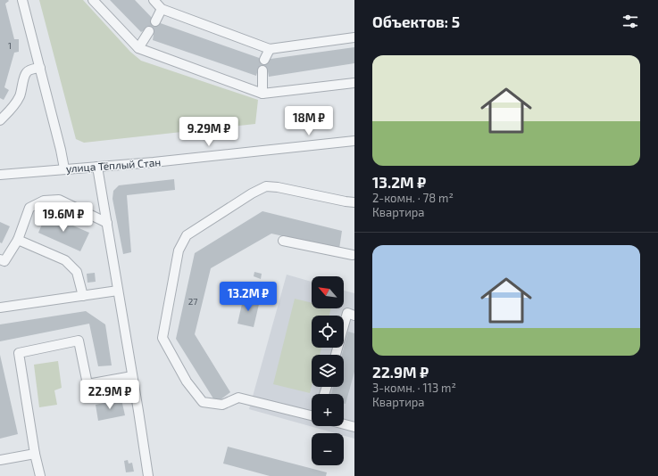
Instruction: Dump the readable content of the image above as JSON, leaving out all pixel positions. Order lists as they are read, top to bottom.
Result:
{
  "streets": {
    "street": ["улица Тёплый Стан"]
  },
  "house_numbers": ["1", "27"],
  "north": "top left",
  "page": {
    "heading": "Объектов: 5",
    "list": [
      {
        "name": "13.2M ₽",
        "note": "2-комн. · 78 m² · Квартира"
      },
      {
        "name": "22.9M ₽",
        "note": "3-комн. · 113 m² · Квартира"
      }
    ],
    "price": [
      "18M ₽",
      "9.29M ₽",
      "19.6M ₽",
      "13.2M ₽",
      "22.9M ₽"
    ],
    "map_buttons": ["+", "−"]
  }
}
